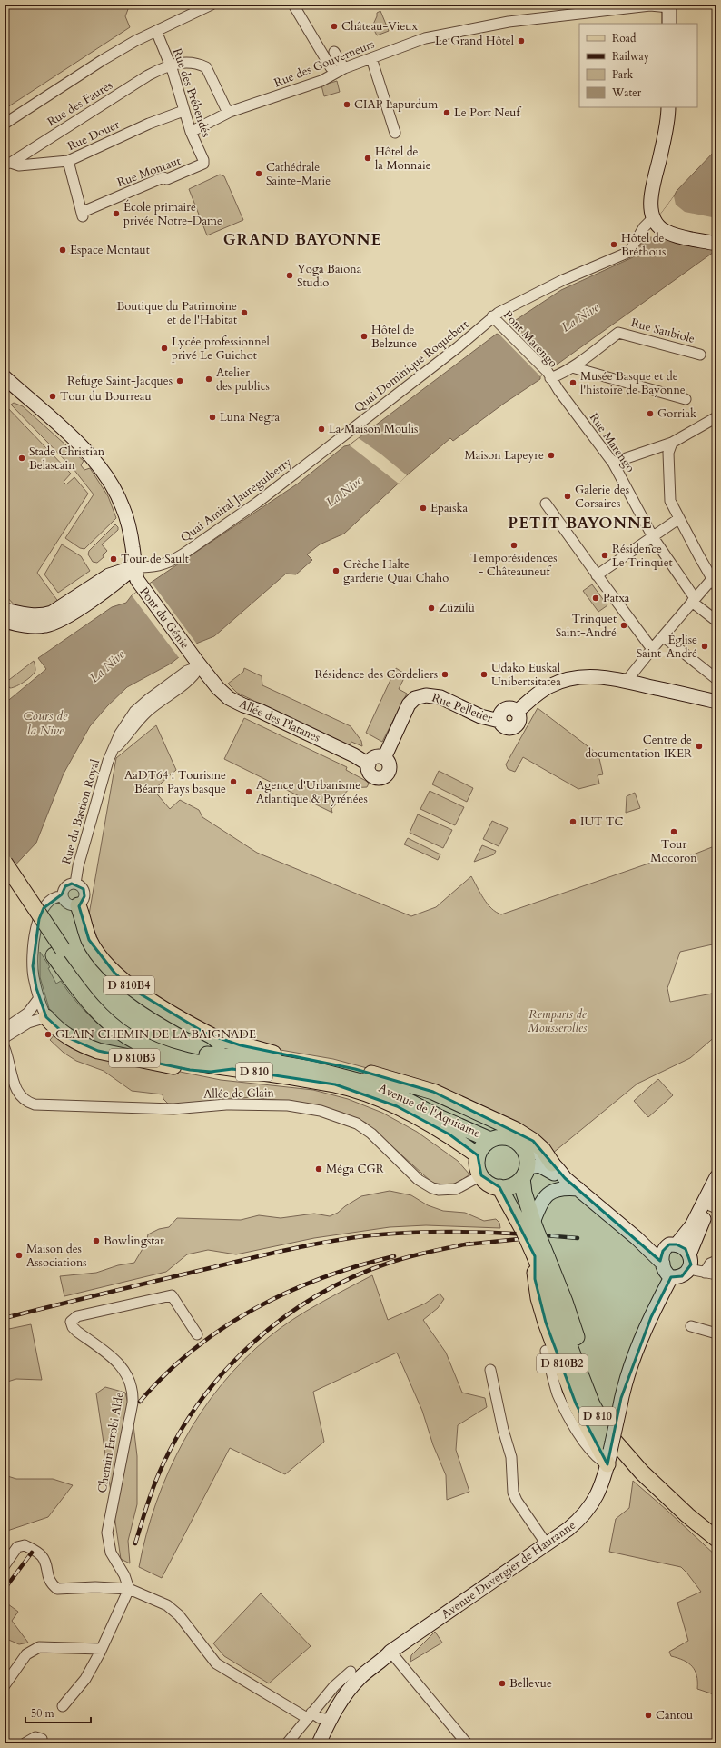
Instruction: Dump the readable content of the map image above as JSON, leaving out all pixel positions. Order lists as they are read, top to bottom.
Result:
{
  "streets": {
    "main road": [
      "Pont du Génie",
      "Rue Pelletier",
      "Allée des Platanes",
      "D 810B4",
      "D 810B3",
      "D 810",
      "Avenue de l'Aquitaine",
      "D 810B2",
      "Avenue Duvergier de Hauranne"
    ],
    "street": [
      "Rue des Gouverneurs",
      "Rue des Prébendés",
      "Rue des Faures",
      "Rue Douer",
      "Rue Montaut",
      "Rue Saubiole",
      "Pont Marengo",
      "Quai Dominique Roquebert",
      "Rue Marengo",
      "Quai Amiral Jaureguiberry",
      "Rue du Bastion Royal",
      "Allée de Glain",
      "Chemin Errobi Alde"
    ]
  },
  "crossings": [
    ["Rue des Gouverneurs", "Rue des Prébendés"],
    ["Rue des Prébendés", "Rue des Faures"],
    ["Rue des Prébendés", "Rue Douer"],
    ["Rue des Prébendés", "Rue Montaut"],
    ["Rue des Faures", "Rue Douer"],
    ["Rue Douer", "Rue Montaut"],
    ["Pont Marengo", "Quai Dominique Roquebert"],
    ["Pont Marengo", "Rue Marengo"],
    ["Quai Dominique Roquebert", "Quai Amiral Jaureguiberry"],
    ["Quai Amiral Jaureguiberry", "Pont du Génie"],
    ["Pont du Génie", "Allée des Platanes"],
    ["Pont du Génie", "Rue du Bastion Royal"],
    ["Rue Pelletier", "Allée des Platanes"],
    ["Allée des Platanes", "Rue du Bastion Royal"],
    ["Rue du Bastion Royal", "D 810B4"],
    ["D 810B4", "Avenue de l'Aquitaine"],
    ["D 810B3", "Avenue de l'Aquitaine"],
    ["D 810", "Allée de Glain"],
    ["D 810", "Avenue de l'Aquitaine"],
    ["D 810", "D 810B2"],
    ["Allée de Glain", "Avenue de l'Aquitaine"],
    ["D 810B2", "Avenue Duvergier de Hauranne"]
  ],
  "districts": ["GRAND BAYONNE", "PETIT BAYONNE"],
  "water": ["La Nive", "Cours de la Nive"],
  "parks": ["Remparts de Mousserolles"],
  "places": [
    "Château-Vieux",
    "Le Grand Hôtel",
    "CIAP Lapurdum",
    "Le Port Neuf",
    "Hôtel de la Monnaie",
    "Cathédrale Sainte-Marie",
    "École primaire privée Notre-Dame",
    "Hôtel de Bréthous",
    "Espace Montaut",
    "Yoga Baiona Studio",
    "Boutique du Patrimoine et de l'Habitat",
    "Hôtel de Belzunce",
    "Lycée professionnel privé Le Guichot",
    "Atelier des publics",
    "Refuge Saint-Jacques",
    "Musée Basque et de l'histoire de Bayonne",
    "Tour du Bourreau",
    "Gorriak",
    "Luna Negra",
    "La Maison Moulis",
    "Maison Lapeyre",
    "Stade Christian Belascain",
    "Galerie des Corsaires",
    "Epaiska",
    "Temporésidences - Châteauneuf",
    "Résidence Le Trinquet",
    "Tour de Sault",
    "Crèche Halte garderie Quai Chaho",
    "Patxa",
    "Züzülü",
    "Trinquet Saint-André",
    "Église Saint-André",
    "Résidence des Cordeliers",
    "Udako Euskal Unibertsitatea",
    "Centre de documentation IKER",
    "AaDT64 : Tourisme Béarn Pays basque",
    "Agence d'Urbanisme Atlantique & Pyrénées",
    "IUT TC",
    "Tour Mocoron",
    "GLAIN CHEMIN DE LA BAIGNADE",
    "Méga CGR",
    "Bowlingstar",
    "Maison des Associations",
    "Bellevue",
    "Cantou"
  ],
  "legend": [
    "Road",
    "Railway",
    "Park",
    "Water"
  ],
  "scale_bar": "50 m"
}
